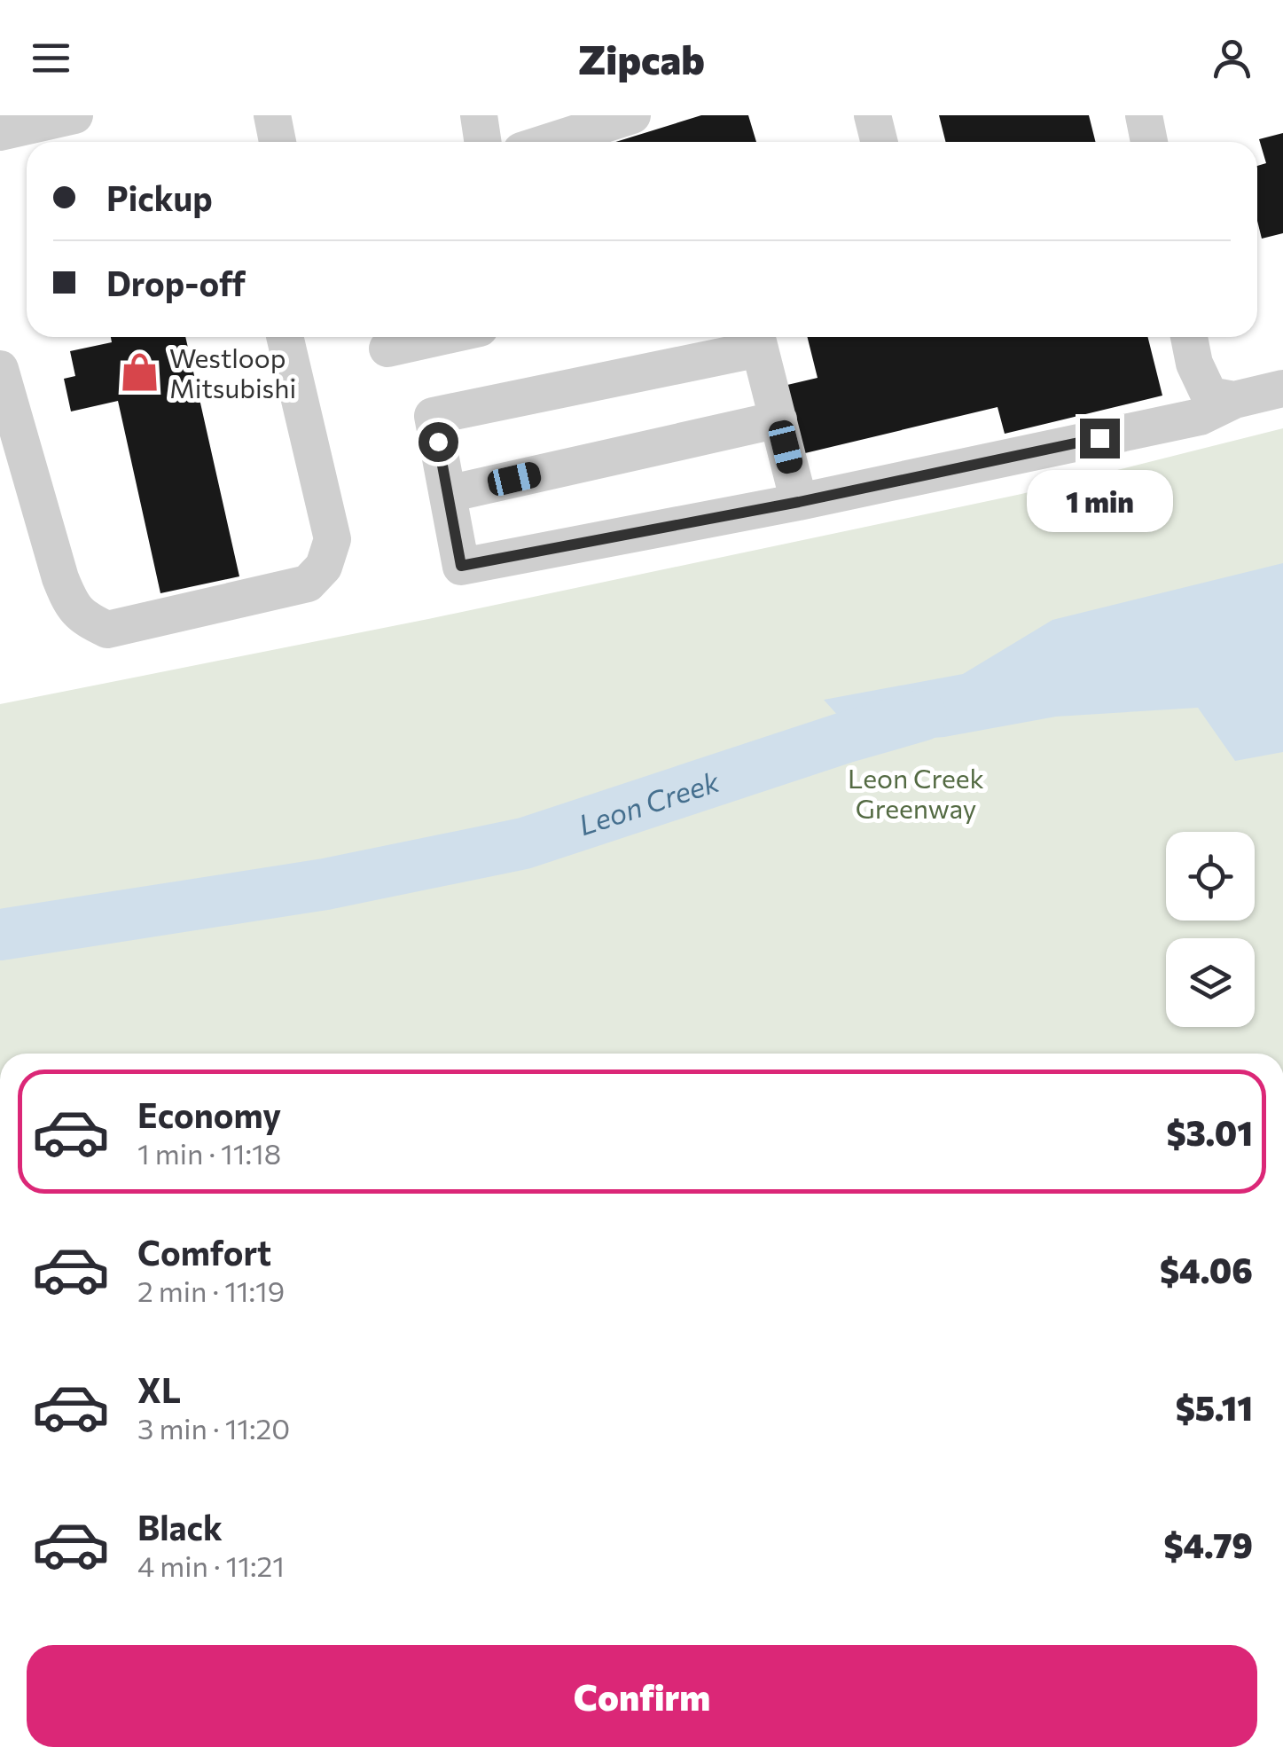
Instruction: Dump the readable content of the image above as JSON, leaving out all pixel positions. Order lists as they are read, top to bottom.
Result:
{
  "water": ["Leon Creek"],
  "parks": ["Leon Creek Greenway"],
  "places": {
    "shop": ["Westloop Mitsubishi"]
  },
  "page": {
    "header": "Zipcab",
    "banner": ["Pickup", "Drop-off"],
    "bubble": "1 min",
    "list": [
      {
        "name": "Economy",
        "note": "1 min · 11:18",
        "value": "$3.01"
      },
      {
        "name": "Comfort",
        "note": "2 min · 11:19",
        "value": "$4.06"
      },
      {
        "name": "XL",
        "note": "3 min · 11:20",
        "value": "$5.11"
      },
      {
        "name": "Black",
        "note": "4 min · 11:21",
        "value": "$4.79"
      }
    ],
    "buttons": "Confirm"
  }
}
